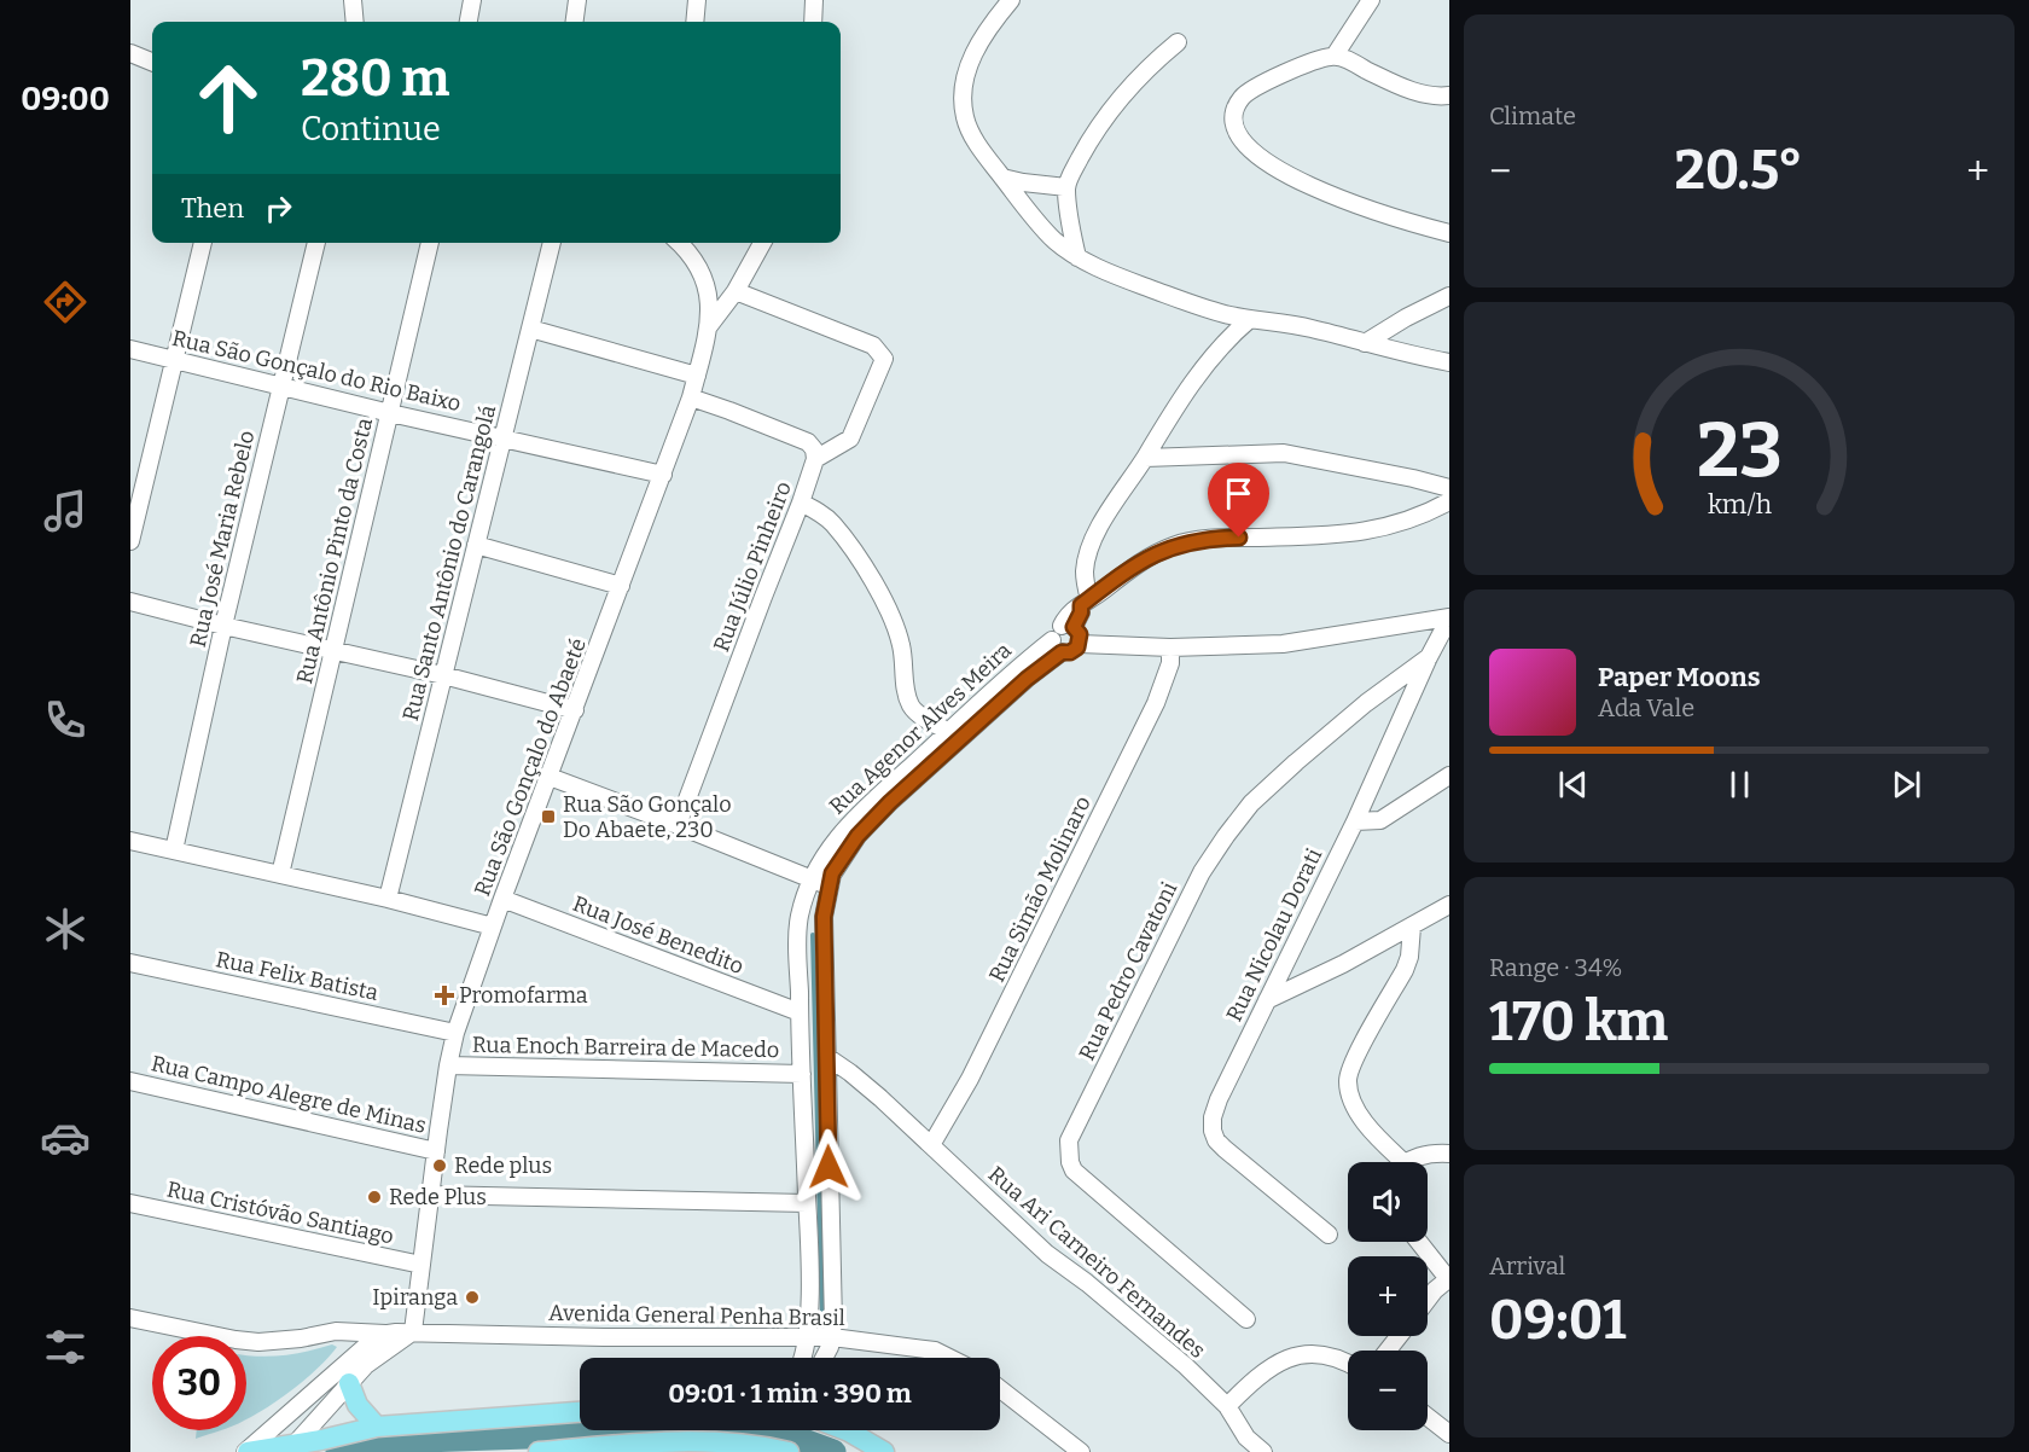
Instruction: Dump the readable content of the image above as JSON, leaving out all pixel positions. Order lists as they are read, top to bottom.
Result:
{
  "streets": {
    "street": [
      "Rua São Gonçalo do Rio Baixo",
      "Rua José Maria Rebelo",
      "Rua Antônio Pinto da Costa",
      "Rua Santo Antônio do Carangolá",
      "Rua Júlio Pinheiro",
      "Rua Agenor Alves Meira",
      "Rua São Gonçalo do Abaeté",
      "Rua Simão Molinaro",
      "Rua José Benedito",
      "Rua Nicolau Dorati",
      "Rua Pedro Cavatoni",
      "Rua Felix Batista",
      "Rua Enoch Barreira de Macedo",
      "Rua Campo Alegre de Minas",
      "Rua Cristóvão Santiago",
      "Rua Ari Carneiro Fernandes",
      "Avenida General Penha Brasil"
    ]
  },
  "crossings": [
    ["Rua São Gonçalo do Rio Baixo", "Rua José Maria Rebelo"],
    ["Rua São Gonçalo do Rio Baixo", "Rua Antônio Pinto da Costa"],
    ["Rua São Gonçalo do Rio Baixo", "Rua Santo Antônio do Carangolá"],
    ["Rua São Gonçalo do Rio Baixo", "Rua São Gonçalo do Abaeté"],
    ["Rua Agenor Alves Meira", "Rua José Benedito"],
    ["Rua Agenor Alves Meira", "Rua Enoch Barreira de Macedo"],
    ["Rua Agenor Alves Meira", "Rua Ari Carneiro Fernandes"],
    ["Rua Agenor Alves Meira", "Avenida General Penha Brasil"],
    ["Rua São Gonçalo do Abaeté", "Rua José Benedito"],
    ["Rua São Gonçalo do Abaeté", "Rua Felix Batista"],
    ["Rua São Gonçalo do Abaeté", "Rua Enoch Barreira de Macedo"],
    ["Rua São Gonçalo do Abaeté", "Rua Campo Alegre de Minas"],
    ["Rua São Gonçalo do Abaeté", "Rua Cristóvão Santiago"],
    ["Rua São Gonçalo do Abaeté", "Avenida General Penha Brasil"],
    ["Rua Simão Molinaro", "Rua Ari Carneiro Fernandes"],
    ["Rua Nicolau Dorati", "Rua Pedro Cavatoni"]
  ],
  "places": {
    "transit": ["Rua São Gonçalo Do Abaete, 230"],
    "health": ["Promofarma"],
    "other": ["Rede plus", "Rede Plus", "Ipiranga"]
  },
  "page": {
    "tabs": "09:00",
    "tile": [
      "Climate",
      ["Range · 34%", "170 km"],
      ["Arrival", "09:01"]
    ],
    "turn": ["280 m", "Continue"],
    "heat": ["−", "20.5°", "+"],
    "then": "Then",
    "song": ["Paper Moons", "Ada Vale"],
    "map_buttons": ["+", "−"],
    "limit": "30",
    "trip": "09:01 · 1 min · 390 m",
    "gauge": ["23", "km/h"]
  }
}
